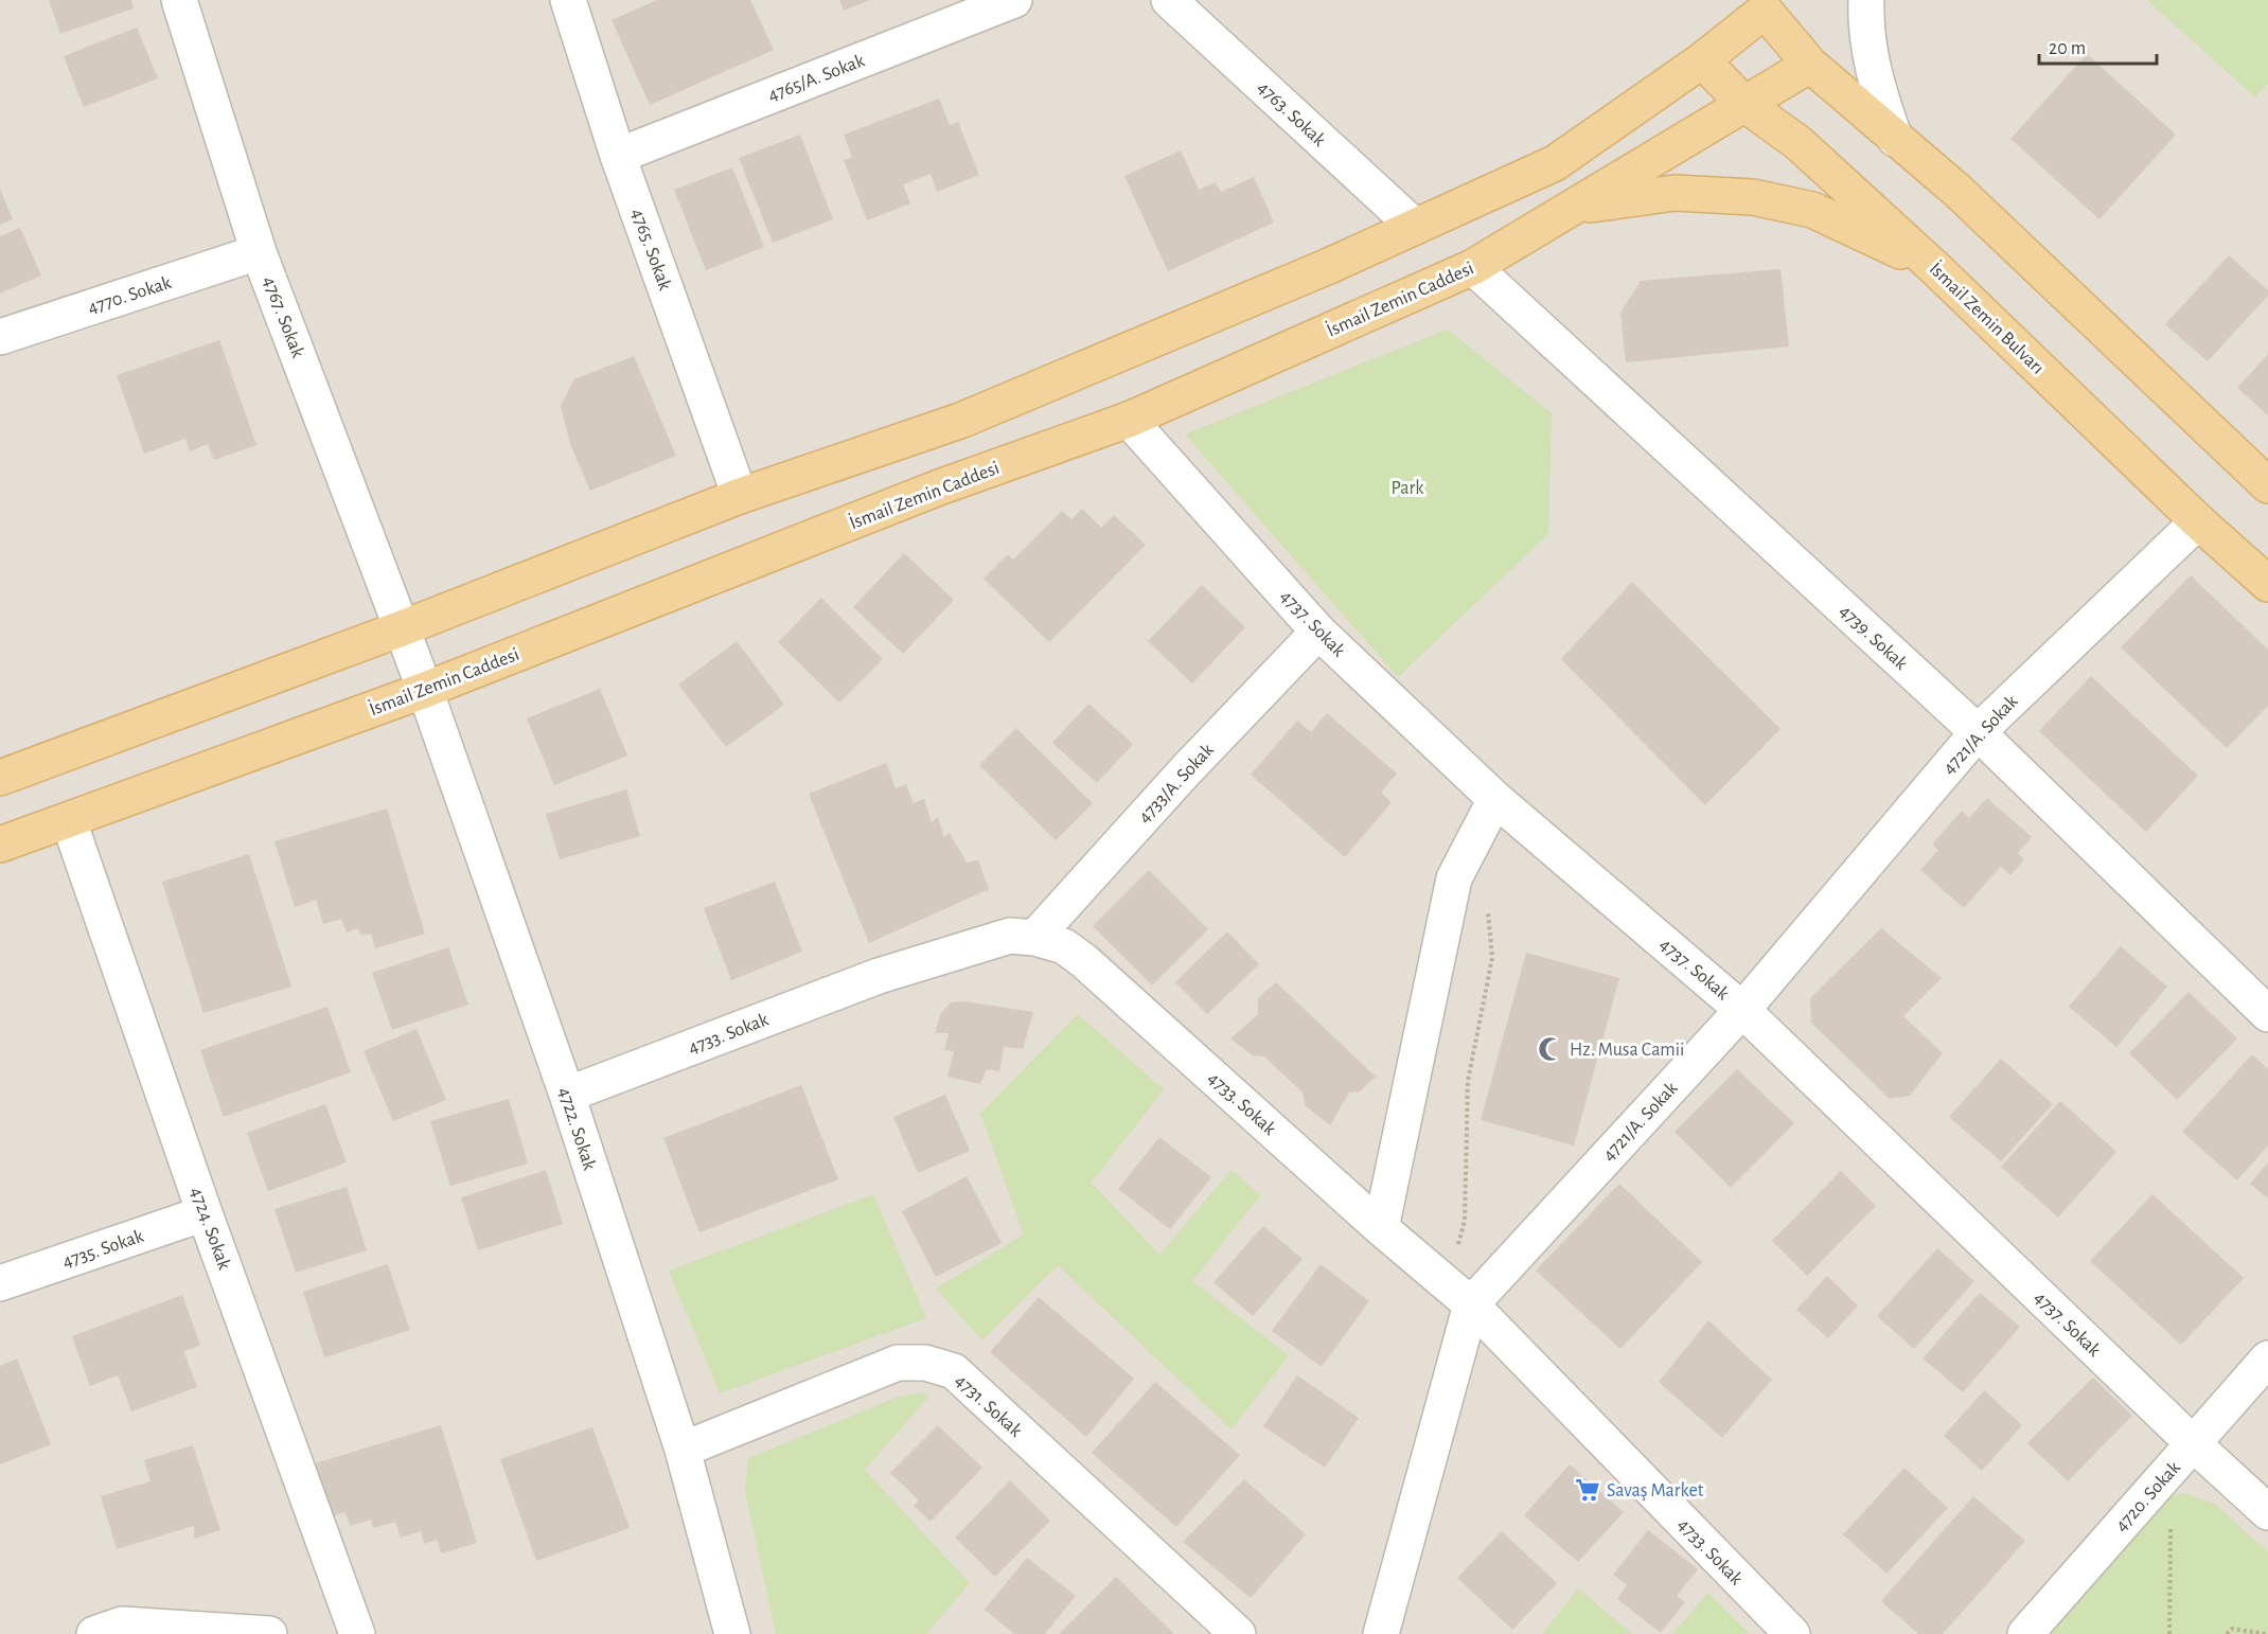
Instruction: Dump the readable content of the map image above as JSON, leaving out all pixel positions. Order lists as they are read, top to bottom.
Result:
{
  "streets": {
    "main road": ["İsmail Zemin Caddesi", "İsmail Zemin Bulvarı"],
    "street": [
      "4765/A. Sokak",
      "4763. Sokak",
      "4765. Sokak",
      "4770. Sokak",
      "4767. Sokak",
      "4737. Sokak",
      "4739. Sokak",
      "4721/A. Sokak",
      "4733/A. Sokak",
      "4733. Sokak",
      "4722. Sokak",
      "4724. Sokak",
      "4735. Sokak",
      "4731. Sokak",
      "4720. Sokak"
    ]
  },
  "crossings": [
    ["4765/A. Sokak", "4765. Sokak"],
    ["4770. Sokak", "4767. Sokak"],
    ["İsmail Zemin Caddesi", "İsmail Zemin Bulvarı"],
    ["İsmail Zemin Caddesi", "4737. Sokak"],
    ["İsmail Zemin Caddesi", "4739. Sokak"],
    ["İsmail Zemin Caddesi", "4722. Sokak"],
    ["İsmail Zemin Caddesi", "4724. Sokak"],
    ["4767. Sokak", "4722. Sokak"],
    ["İsmail Zemin Bulvarı", "4721/A. Sokak"],
    ["4737. Sokak", "4721/A. Sokak"],
    ["4737. Sokak", "4733/A. Sokak"],
    ["4737. Sokak", "4720. Sokak"],
    ["4739. Sokak", "4721/A. Sokak"],
    ["4721/A. Sokak", "4733. Sokak"],
    ["4733/A. Sokak", "4733. Sokak"],
    ["4733. Sokak", "4722. Sokak"],
    ["4722. Sokak", "4731. Sokak"],
    ["4724. Sokak", "4735. Sokak"]
  ],
  "parks": ["Park"],
  "places": {
    "mosque": ["Hz. Musa Camii"],
    "supermarket": ["Savaş Market"]
  },
  "scale_bar": "20 m"
}
